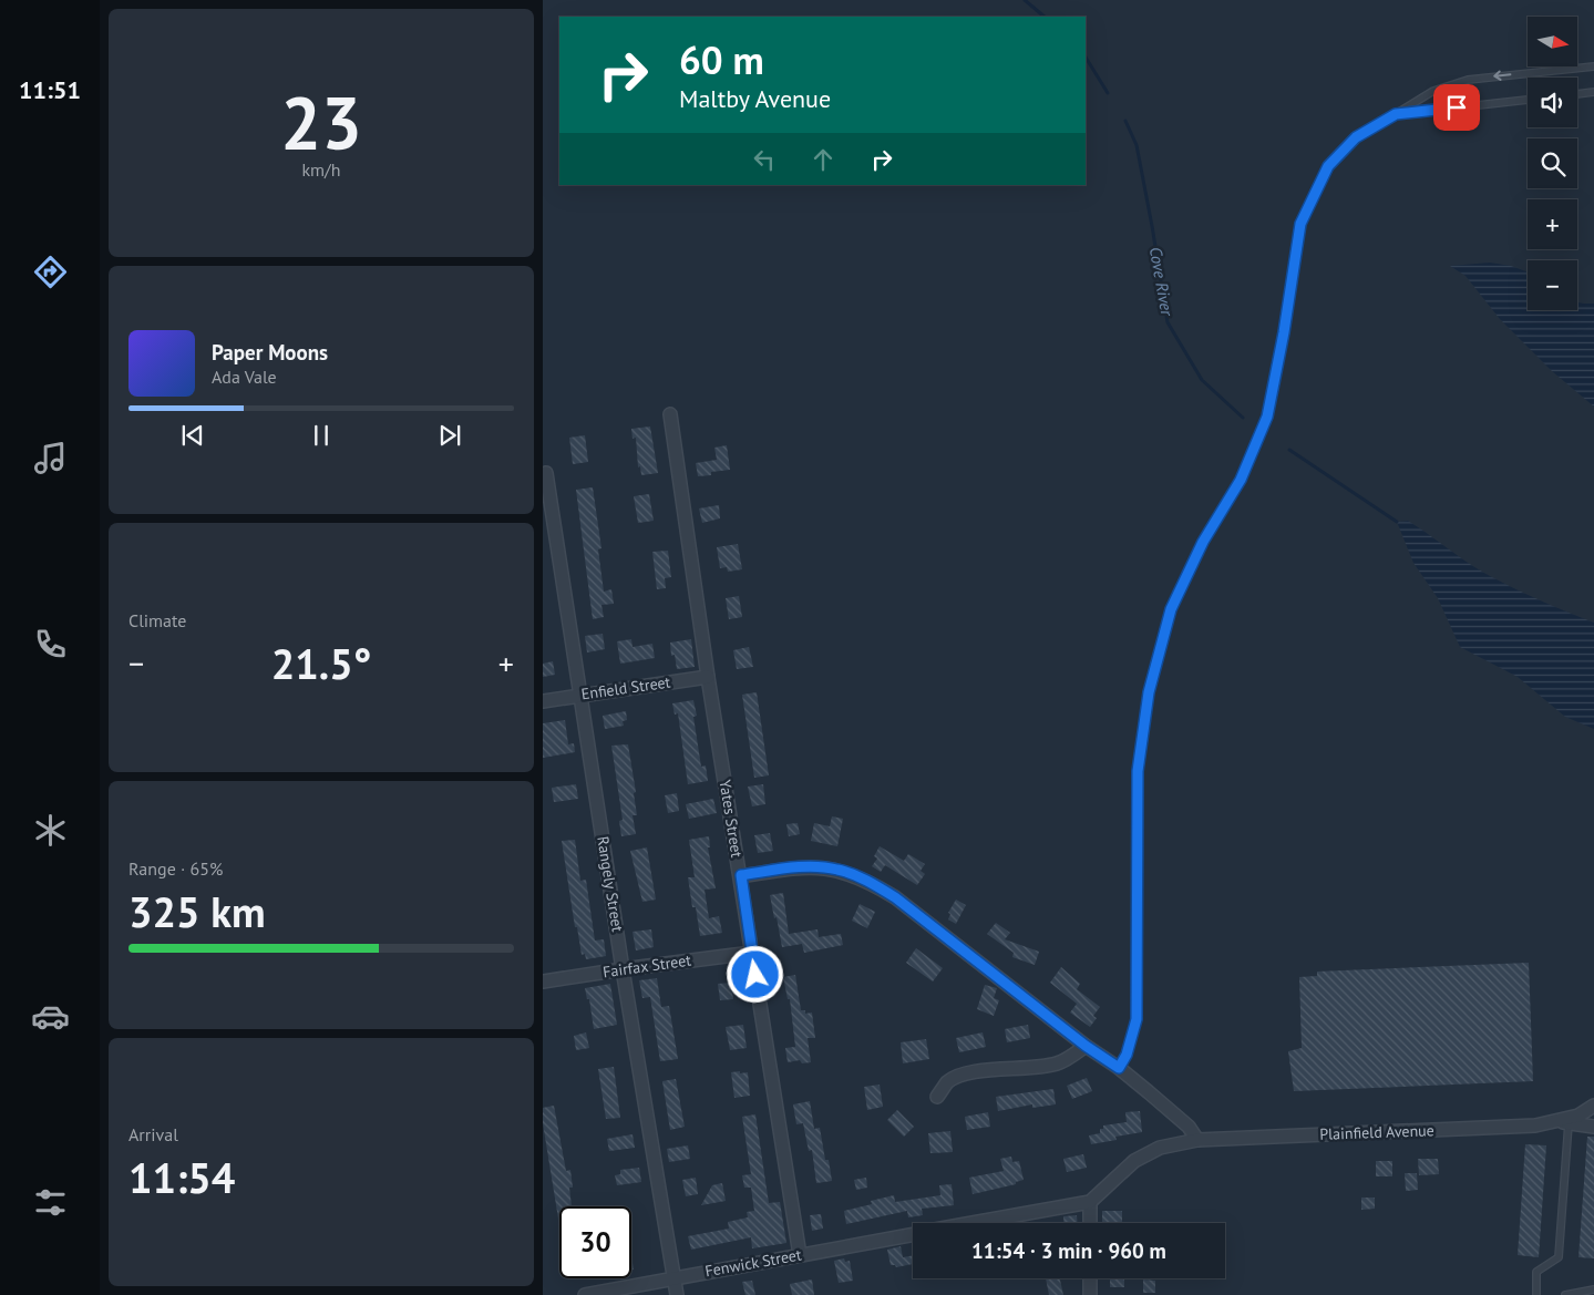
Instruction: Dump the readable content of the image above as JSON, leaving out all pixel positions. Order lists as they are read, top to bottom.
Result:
{
  "streets": {
    "street": [
      "Enfield Street",
      "Yates Street",
      "Rangely Street",
      "Fairfax Street",
      "Plainfield Avenue",
      "Fenwick Street"
    ]
  },
  "crossings": [
    ["Enfield Street", "Yates Street"],
    ["Enfield Street", "Rangely Street"],
    ["Yates Street", "Fairfax Street"],
    ["Yates Street", "Fenwick Street"],
    ["Rangely Street", "Fairfax Street"],
    ["Rangely Street", "Fenwick Street"]
  ],
  "water": ["Cove River"],
  "north": "right",
  "page": {
    "tabs": "11:51",
    "tile": [
      ["23", "km/h"],
      "Climate",
      ["Range · 65%", "325 km"],
      ["Arrival", "11:54"]
    ],
    "map_buttons": ["+", "−"],
    "turn": ["60 m", "Maltby Avenue"],
    "song": ["Paper Moons", "Ada Vale"],
    "heat": ["−", "21.5°", "+"],
    "limit": "30",
    "trip": "11:54 · 3 min · 960 m"
  }
}
